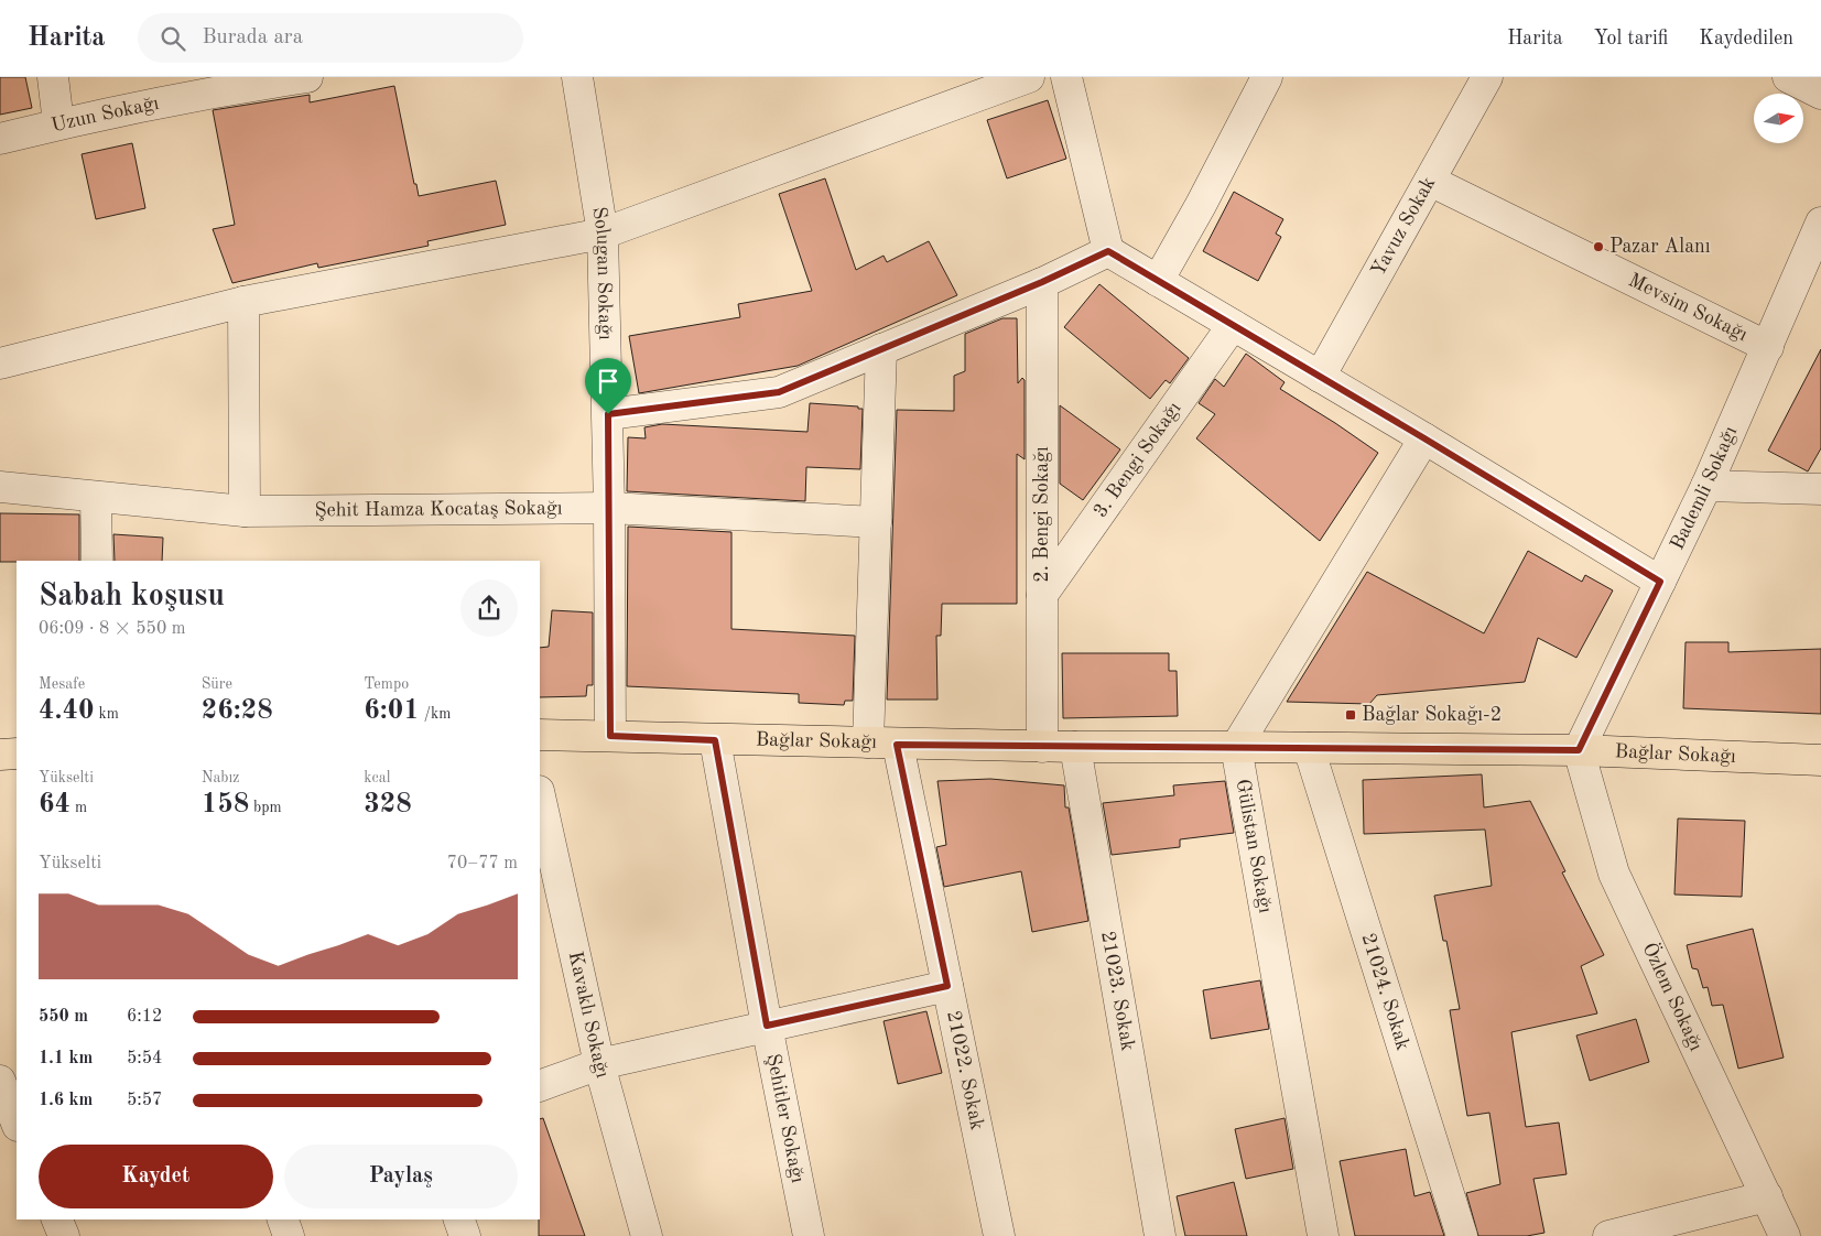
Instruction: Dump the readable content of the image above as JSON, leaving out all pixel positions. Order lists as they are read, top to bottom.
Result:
{
  "streets": {
    "main road": ["Bağlar Sokağı"],
    "street": [
      "Uzun Sokağı",
      "Yavuz Sokak",
      "Solugan Sokağı",
      "Mevsim Sokağı",
      "3. Bengi Sokağı",
      "Bademli Sokağı",
      "Şehit Hamza Kocataş Sokağı",
      "2. Bengi Sokağı",
      "Gülistan Sokağı",
      "21023. Sokak",
      "21024. Sokak",
      "Özlem Sokağı",
      "Kavaklı Sokağı",
      "21022. Sokak",
      "Şehitler Sokağı"
    ]
  },
  "crossings": [
    ["Yavuz Sokak", "Mevsim Sokağı"],
    ["Solugan Sokağı", "Şehit Hamza Kocataş Sokağı"],
    ["Solugan Sokağı", "Bağlar Sokağı"],
    ["Mevsim Sokağı", "Bademli Sokağı"],
    ["3. Bengi Sokağı", "2. Bengi Sokağı"],
    ["Bademli Sokağı", "Bağlar Sokağı"],
    ["Bademli Sokağı", "Özlem Sokağı"],
    ["Şehit Hamza Kocataş Sokağı", "21022. Sokak"],
    ["2. Bengi Sokağı", "Bağlar Sokağı"],
    ["Bağlar Sokağı", "Gülistan Sokağı"],
    ["Bağlar Sokağı", "21023. Sokak"],
    ["Bağlar Sokağı", "21024. Sokak"],
    ["Bağlar Sokağı", "Özlem Sokağı"],
    ["Bağlar Sokağı", "21022. Sokak"],
    ["Bağlar Sokağı", "Şehitler Sokağı"]
  ],
  "places": {
    "other": ["Pazar Alanı"],
    "transit": ["Bağlar Sokağı-2"]
  },
  "north": "right",
  "page": {
    "header": "Harita",
    "search": "Burada ara",
    "nav": ["Harita", "Yol tarifi", "Kaydedilen"],
    "heading": ["Sabah koşusu", "06:09 · 8 × 550 m"],
    "stats": [
      ["Mesafe", "4.40 km"],
      ["Süre", "26:28"],
      ["Tempo", "6:01 /km"],
      ["Yükselti", "64 m"],
      ["Nabız", "158 bpm"],
      ["kcal", "328"]
    ],
    "chart": ["Yükselti", "70–77 m"],
    "list": [
      {
        "name": "550 m",
        "note": "6:12"
      },
      {
        "name": "1.1 km",
        "note": "5:54"
      },
      {
        "name": "1.6 km",
        "note": "5:57"
      }
    ],
    "buttons": ["Kaydet", "Paylaş"]
  }
}
